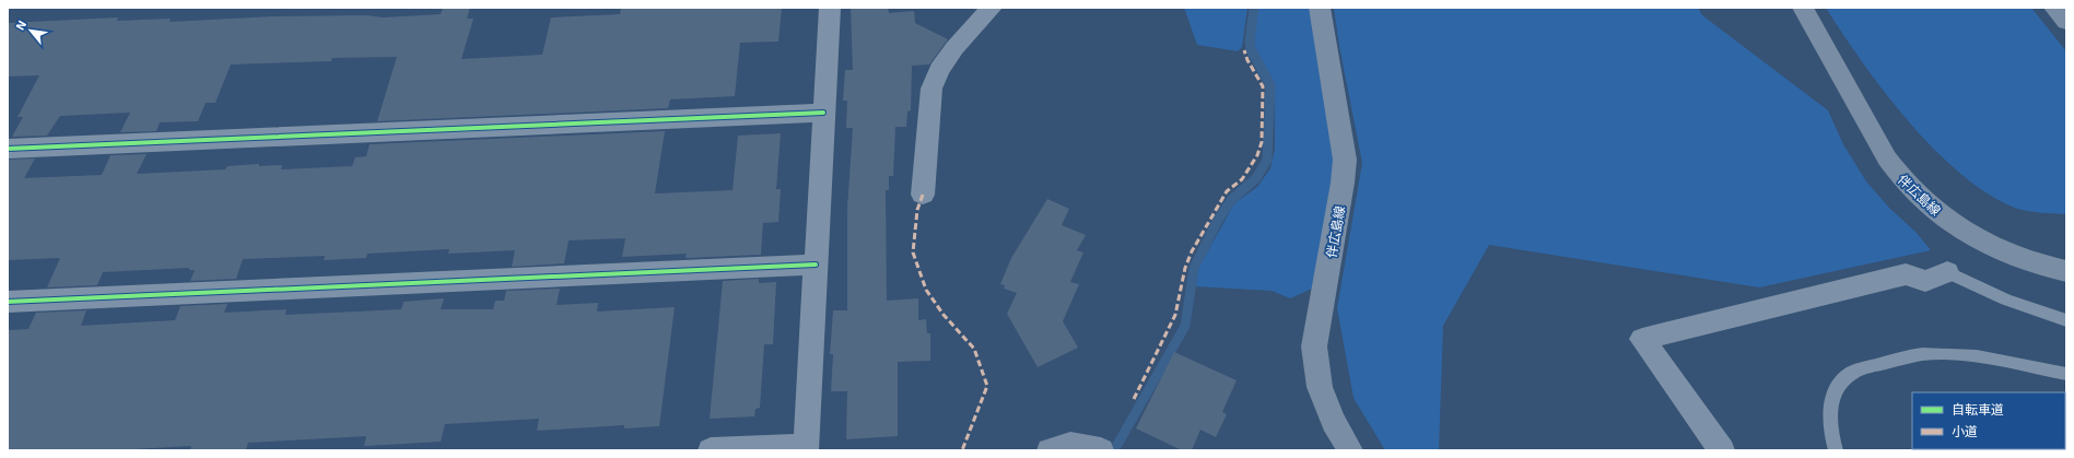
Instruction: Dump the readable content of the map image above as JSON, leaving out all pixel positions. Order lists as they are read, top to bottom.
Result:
{
  "streets": {
    "main road": ["伴広島線"]
  },
  "legend": ["自転車道", "小道"],
  "north": "top left"
}
